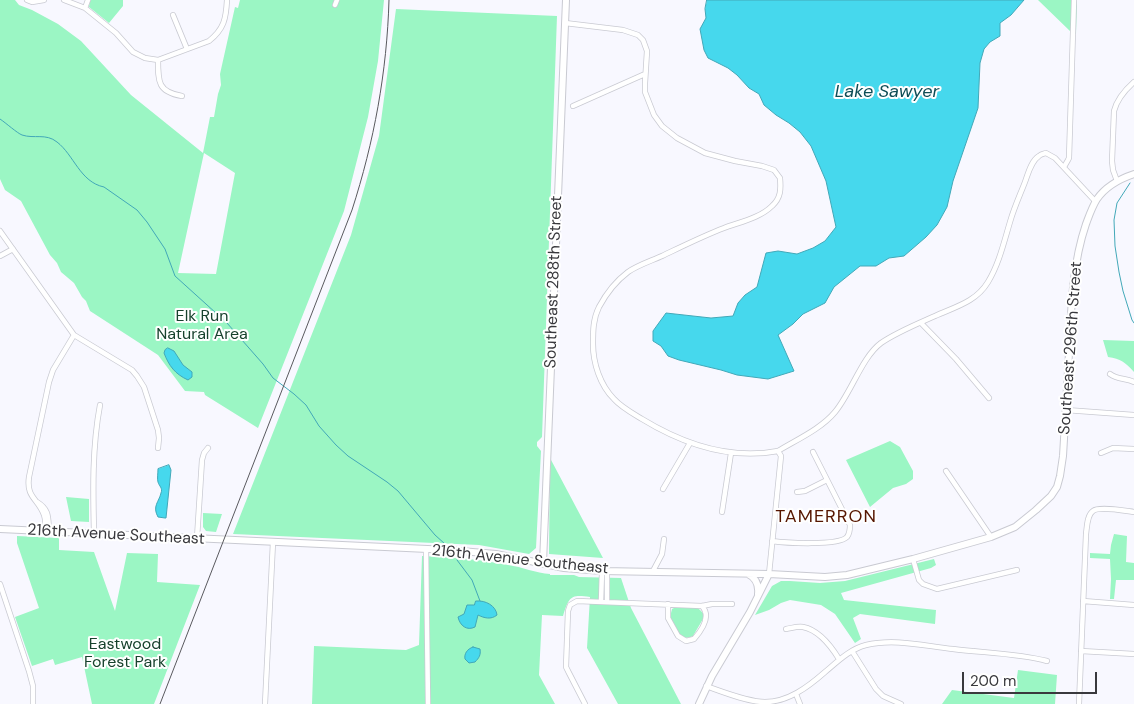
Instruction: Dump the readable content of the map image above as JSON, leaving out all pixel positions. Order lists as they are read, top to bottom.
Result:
{
  "streets": {
    "street": ["Southeast 288th Street", "Southeast 296th Street", "216th Avenue Southeast"]
  },
  "crossings": [
    ["Southeast 288th Street", "216th Avenue Southeast"],
    ["Southeast 296th Street", "216th Avenue Southeast"]
  ],
  "districts": ["TAMERRON"],
  "water": ["Lake Sawyer"],
  "parks": ["Elk Run Natural Area", "Eastwood Forest Park"],
  "scale_bar": "200 m"
}
